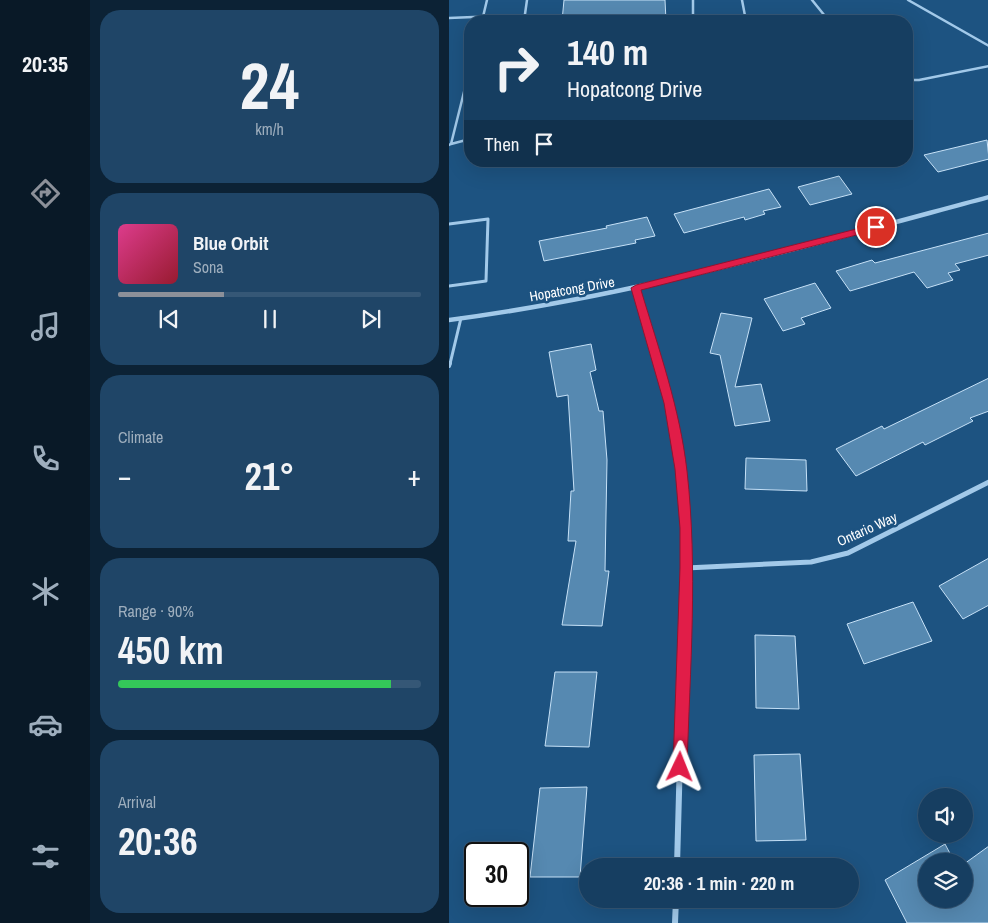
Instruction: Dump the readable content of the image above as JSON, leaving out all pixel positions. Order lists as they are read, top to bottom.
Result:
{
  "streets": {
    "street": ["Hopatcong Drive", "Ontario Way"]
  },
  "page": {
    "tabs": "20:35",
    "tile": [
      ["24", "km/h"],
      "Climate",
      ["Range · 90%", "450 km"],
      ["Arrival", "20:36"]
    ],
    "turn": ["140 m", "Hopatcong Drive"],
    "then": "Then",
    "song": ["Blue Orbit", "Sona"],
    "heat": ["−", "21°", "+"],
    "limit": "30",
    "trip": "20:36 · 1 min · 220 m"
  }
}
